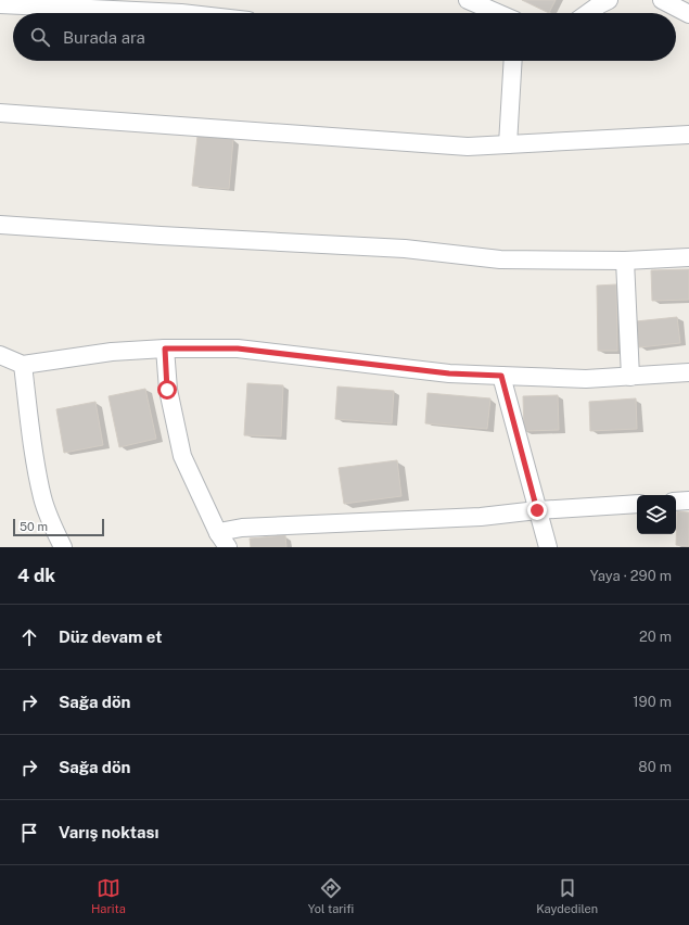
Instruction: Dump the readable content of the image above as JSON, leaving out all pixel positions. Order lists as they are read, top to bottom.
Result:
{
  "scale_bar": "50 m",
  "page": {
    "search": "Burada ara",
    "scale": "50 m",
    "heading": ["4 dk", "Yaya · 290 m"],
    "list": [
      ["Düz devam et", "20 m"],
      ["Sağa dön", "190 m"],
      ["Sağa dön", "80 m"],
      "Varış noktası"
    ],
    "nav": ["Harita", "Yol tarifi", "Kaydedilen"]
  }
}
